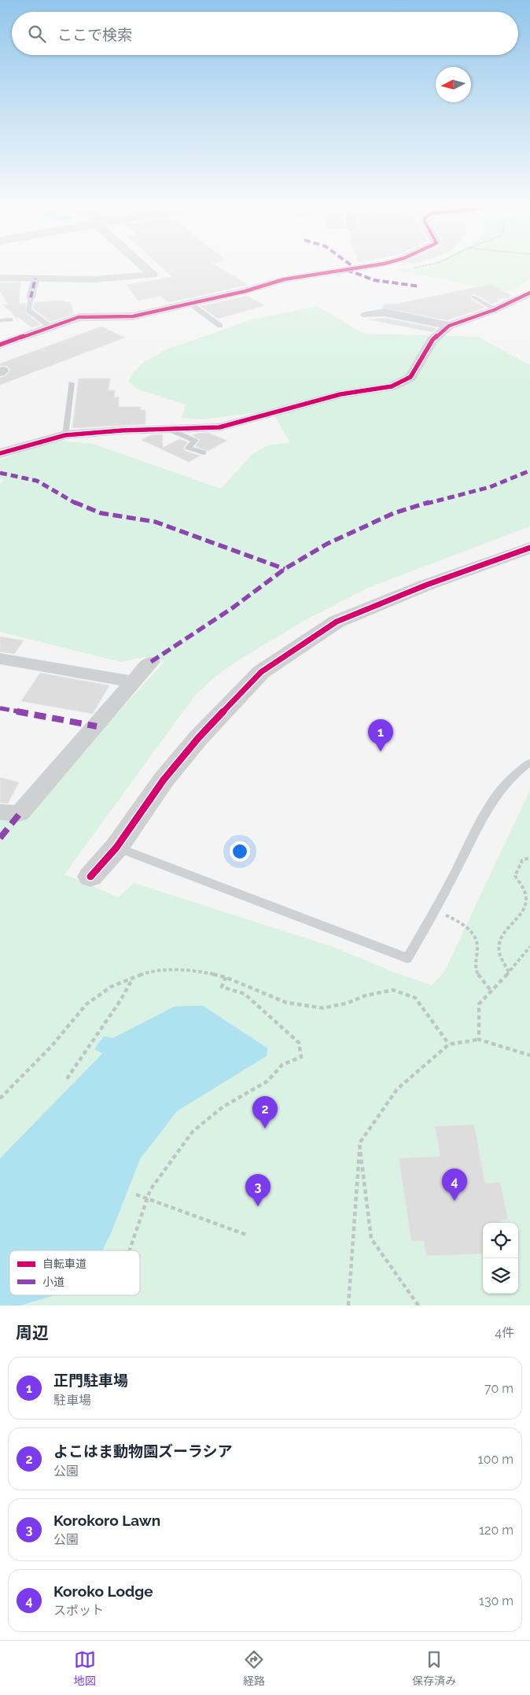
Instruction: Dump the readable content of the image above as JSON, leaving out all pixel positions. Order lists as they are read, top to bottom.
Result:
{
  "legend": ["自転車道", "小道"],
  "north": "left",
  "page": {
    "search": "ここで検索",
    "pins": [
      "1",
      "2",
      "4",
      "3"
    ],
    "heading": ["周辺", "4件"],
    "list": [
      {
        "mark": "1",
        "name": "正門駐車場",
        "note": "駐車場",
        "value": "70 m"
      },
      {
        "mark": "2",
        "name": "よこはま動物園ズーラシア",
        "note": "公園",
        "value": "100 m"
      },
      {
        "mark": "3",
        "name": "Korokoro Lawn",
        "note": "公園",
        "value": "120 m"
      },
      {
        "mark": "4",
        "name": "Koroko Lodge",
        "note": "スポット",
        "value": "130 m"
      }
    ],
    "nav": ["地図", "経路", "保存済み"]
  }
}
